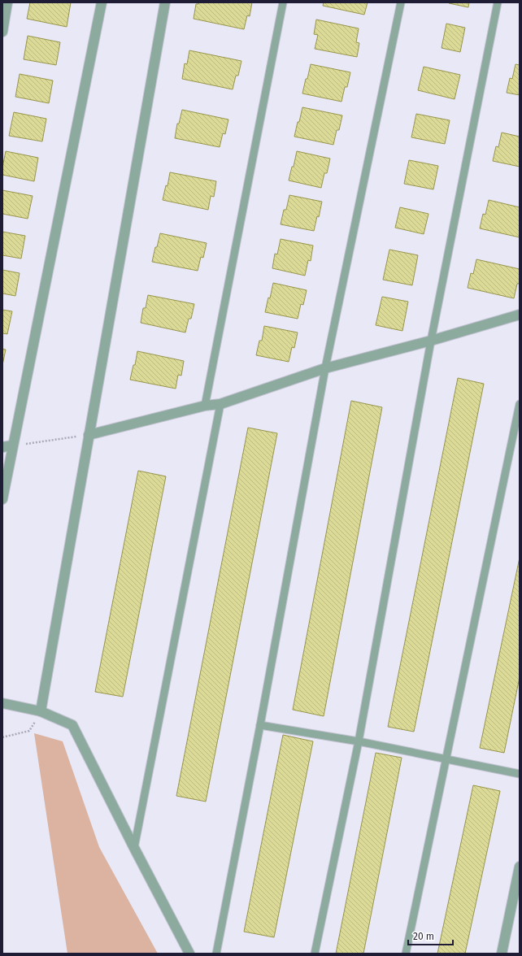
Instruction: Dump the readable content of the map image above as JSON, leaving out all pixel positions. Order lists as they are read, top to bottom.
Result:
{
  "scale_bar": "20 m"
}
